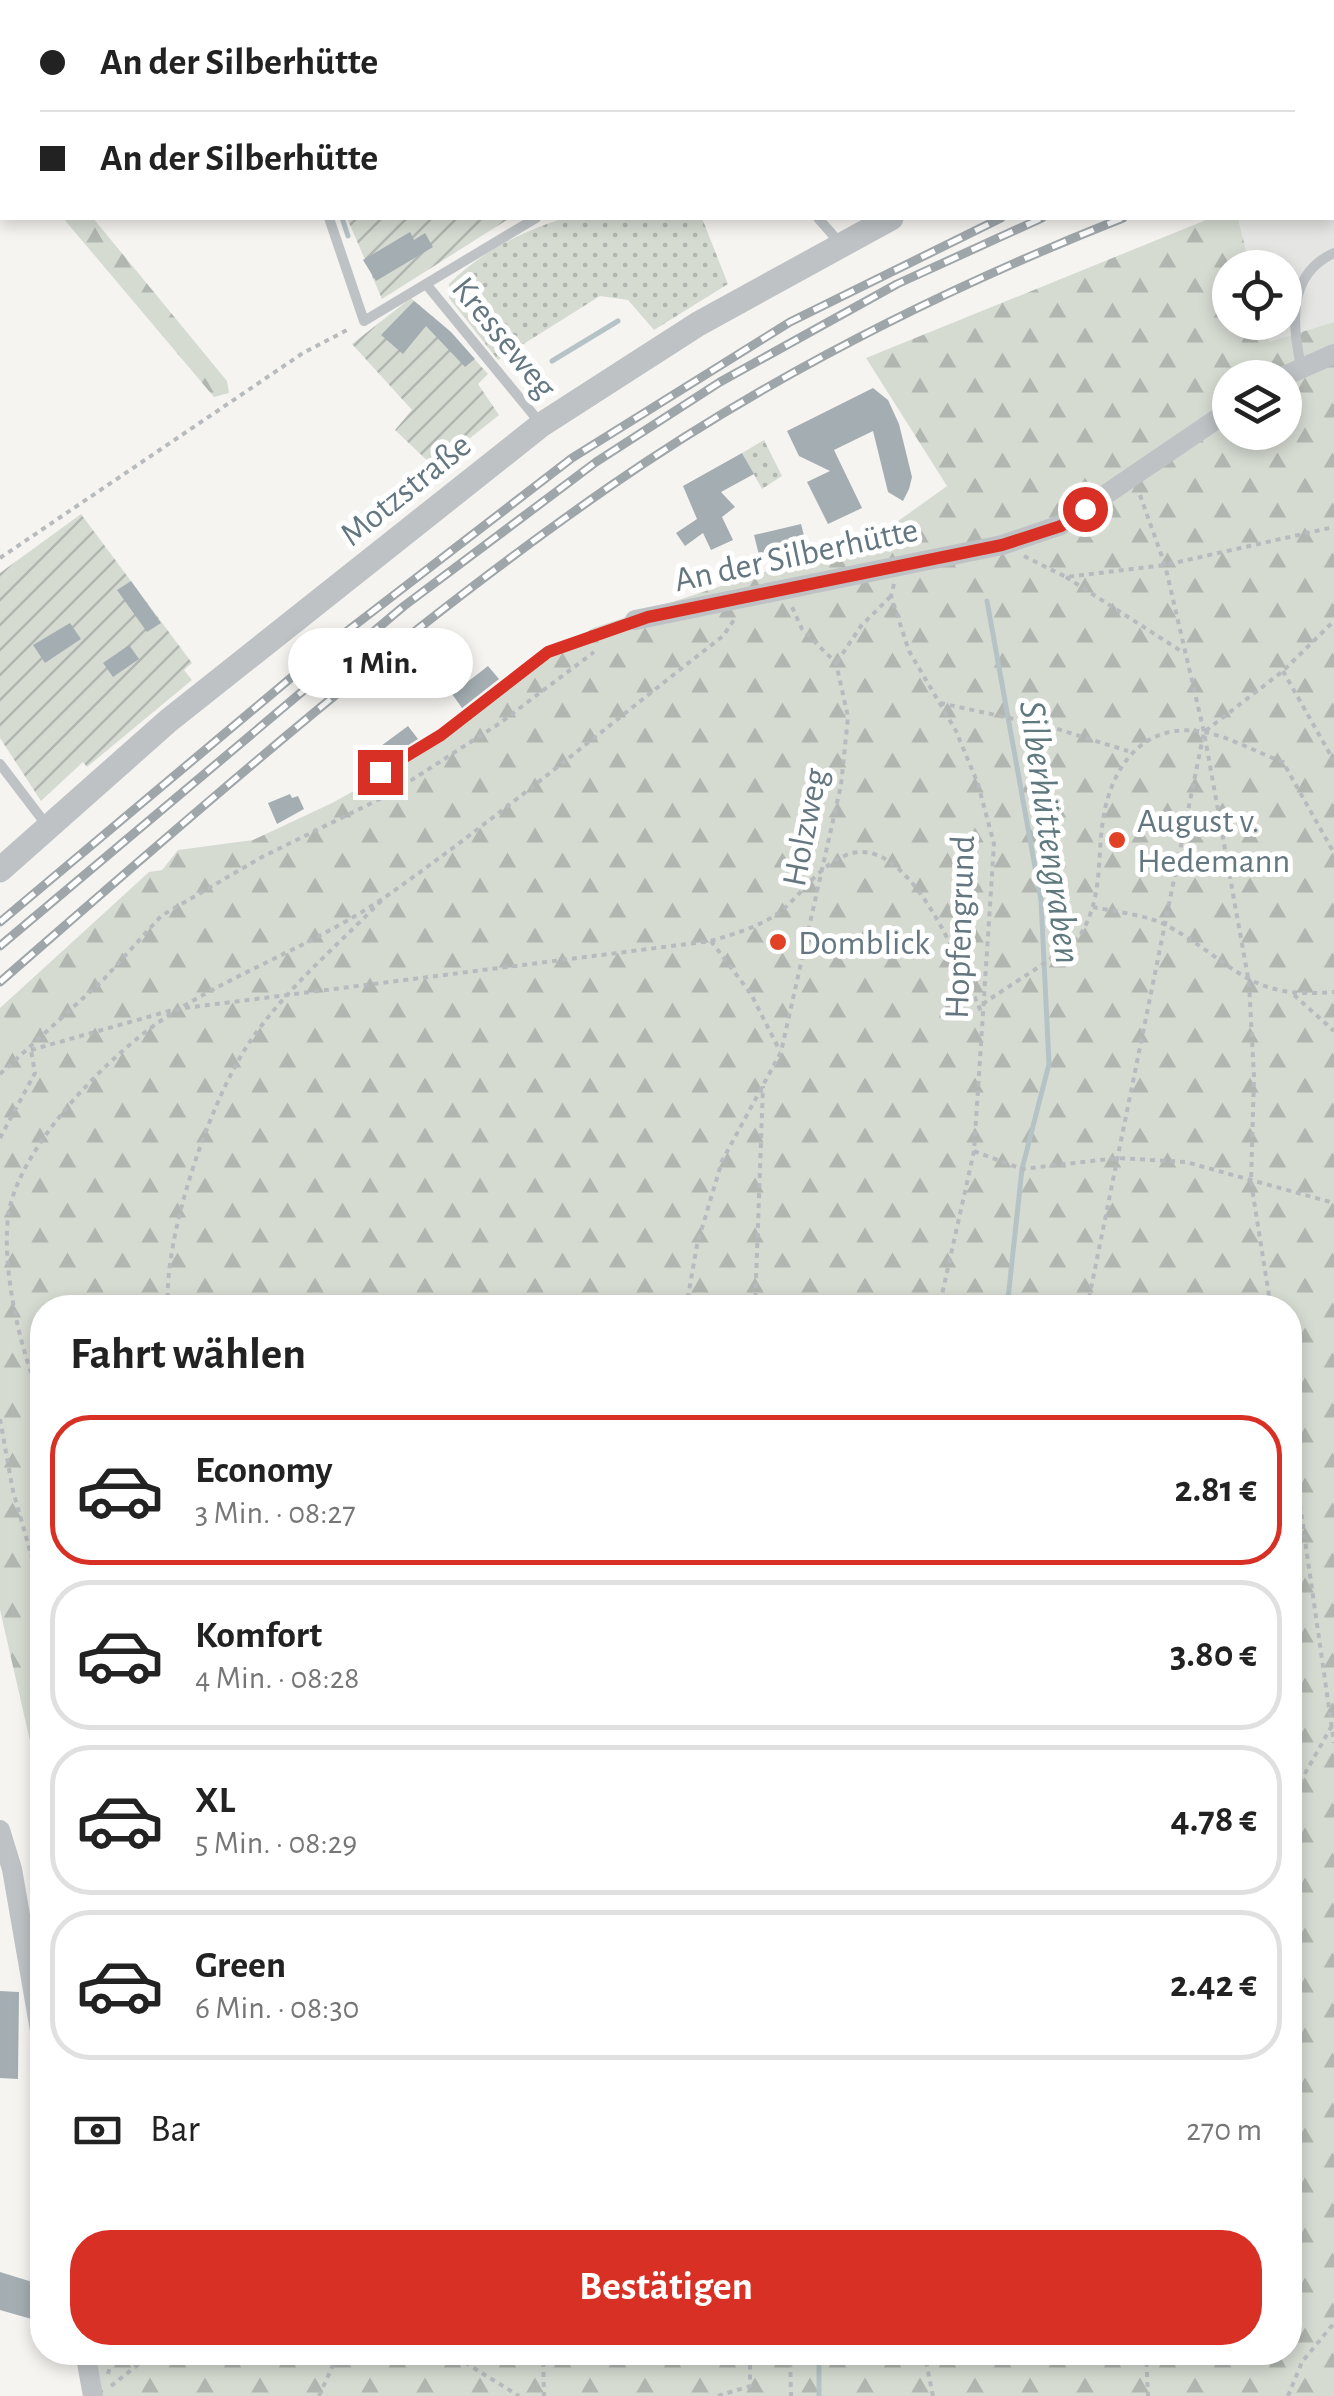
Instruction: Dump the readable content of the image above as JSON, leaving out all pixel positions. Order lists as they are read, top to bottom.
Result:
{
  "streets": {
    "street": ["Motzstraße", "An der Silberhütte"],
    "lane": ["Kresseweg"],
    "path": ["Holzweg", "Hopfengrund"]
  },
  "crossings": [
    ["Kresseweg", "Motzstraße"]
  ],
  "water": ["Silberhüttengraben"],
  "places": ["August v. Hedemann", "Domblick"],
  "page": {
    "banner": ["An der Silberhütte", "An der Silberhütte"],
    "bubble": "1 Min.",
    "heading": "Fahrt wählen",
    "list": [
      {
        "name": "Economy",
        "note": "3 Min. · 08:27",
        "value": "2.81 €"
      },
      {
        "name": "Komfort",
        "note": "4 Min. · 08:28",
        "value": "3.80 €"
      },
      {
        "name": "XL",
        "note": "5 Min. · 08:29",
        "value": "4.78 €"
      },
      {
        "name": "Green",
        "note": "6 Min. · 08:30",
        "value": "2.42 €"
      }
    ],
    "pay": ["Bar", "270 m"],
    "buttons": "Bestätigen"
  }
}
